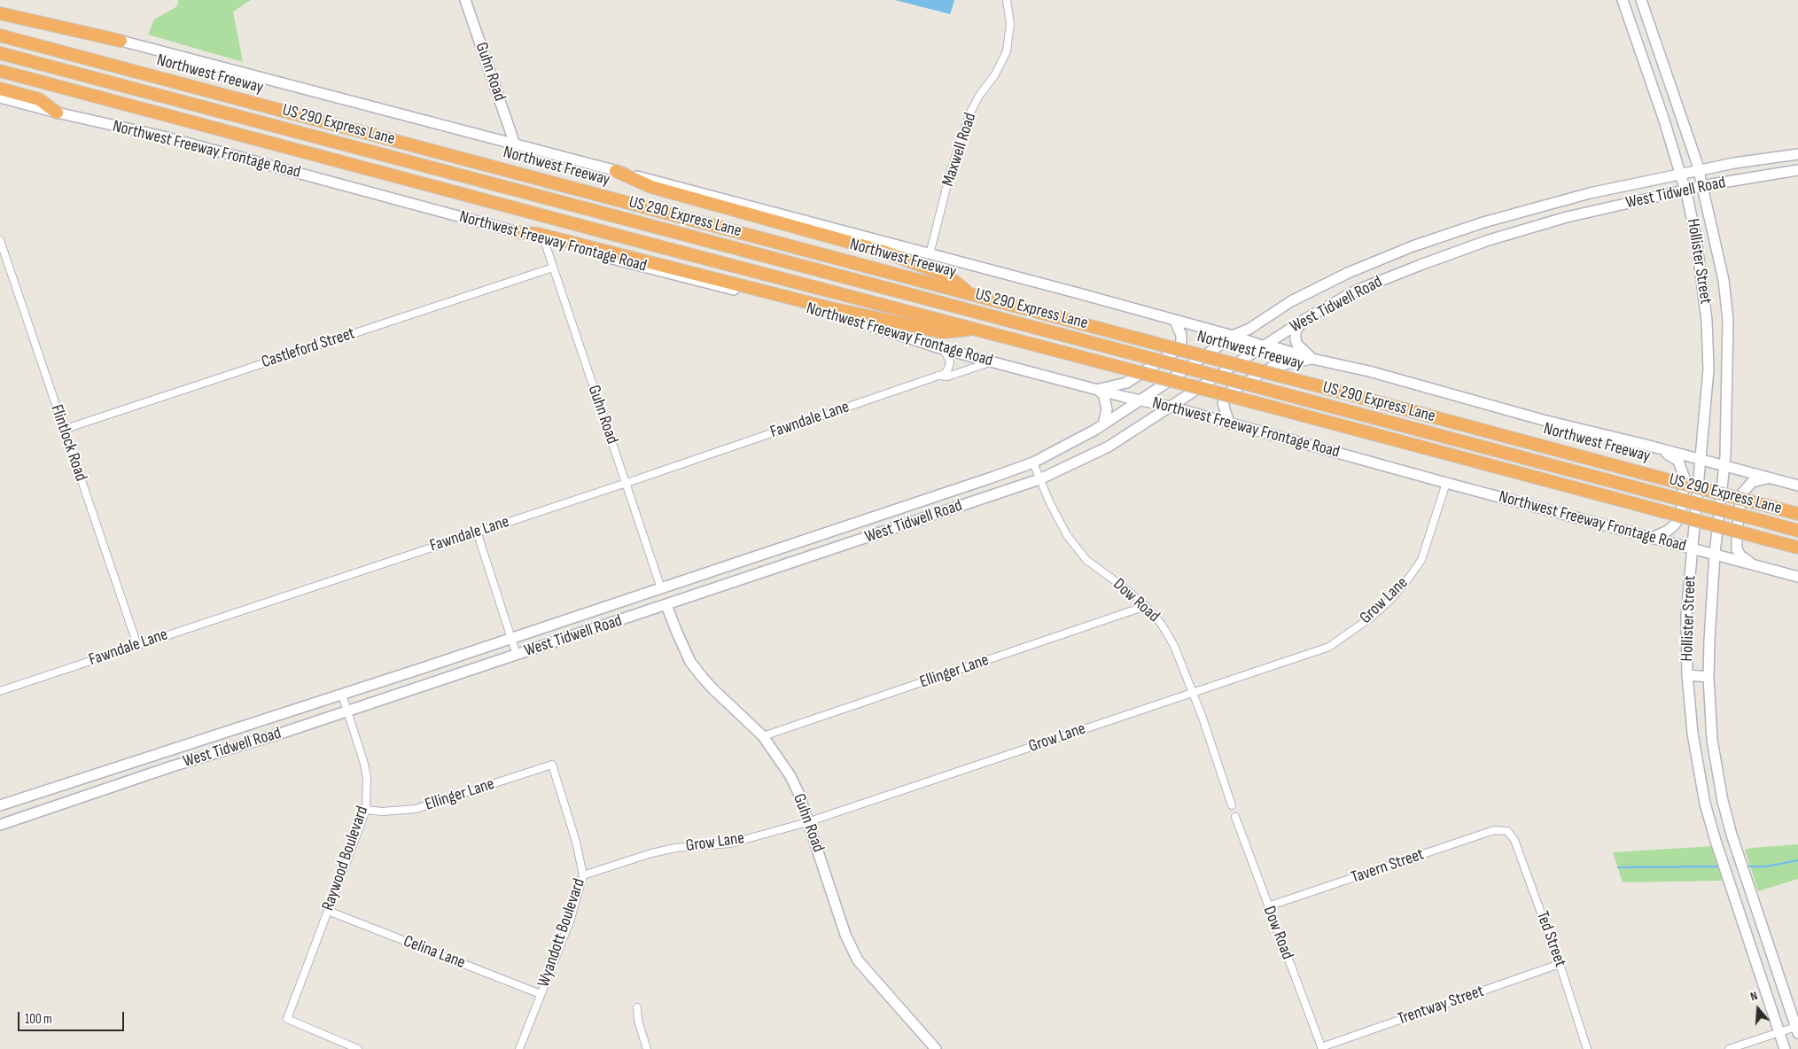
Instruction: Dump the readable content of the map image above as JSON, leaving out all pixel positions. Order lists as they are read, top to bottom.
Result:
{
  "streets": {
    "highway": ["Northwest Freeway", "US 290 Express Lane"],
    "main road": [
      "Guhn Road",
      "Northwest Freeway Frontage Road",
      "West Tidwell Road",
      "Hollister Street"
    ],
    "street": [
      "Maxwell Road",
      "Castleford Street",
      "Fawndale Lane",
      "Flintlock Road",
      "Dow Road",
      "Grow Lane",
      "Ellinger Lane",
      "Raywood Boulevard",
      "Tavern Street",
      "Wyandott Boulevard",
      "Ted Street",
      "Celina Lane",
      "Trentway Street"
    ]
  },
  "crossings": [
    ["Guhn Road", "Northwest Freeway Frontage Road"],
    ["Guhn Road", "West Tidwell Road"],
    ["Guhn Road", "Castleford Street"],
    ["Guhn Road", "Fawndale Lane"],
    ["Guhn Road", "Grow Lane"],
    ["Guhn Road", "Ellinger Lane"],
    ["Northwest Freeway Frontage Road", "West Tidwell Road"],
    ["Northwest Freeway Frontage Road", "Hollister Street"],
    ["Northwest Freeway Frontage Road", "Fawndale Lane"],
    ["Northwest Freeway Frontage Road", "Grow Lane"],
    ["West Tidwell Road", "Hollister Street"],
    ["West Tidwell Road", "Dow Road"],
    ["West Tidwell Road", "Raywood Boulevard"],
    ["Castleford Street", "Flintlock Road"],
    ["Fawndale Lane", "Flintlock Road"],
    ["Dow Road", "Grow Lane"],
    ["Dow Road", "Ellinger Lane"],
    ["Dow Road", "Tavern Street"],
    ["Dow Road", "Trentway Street"],
    ["Grow Lane", "Wyandott Boulevard"],
    ["Ellinger Lane", "Raywood Boulevard"],
    ["Ellinger Lane", "Wyandott Boulevard"],
    ["Raywood Boulevard", "Celina Lane"],
    ["Tavern Street", "Ted Street"],
    ["Wyandott Boulevard", "Celina Lane"],
    ["Ted Street", "Trentway Street"]
  ],
  "scale_bar": "100 m",
  "north": "top"
}
